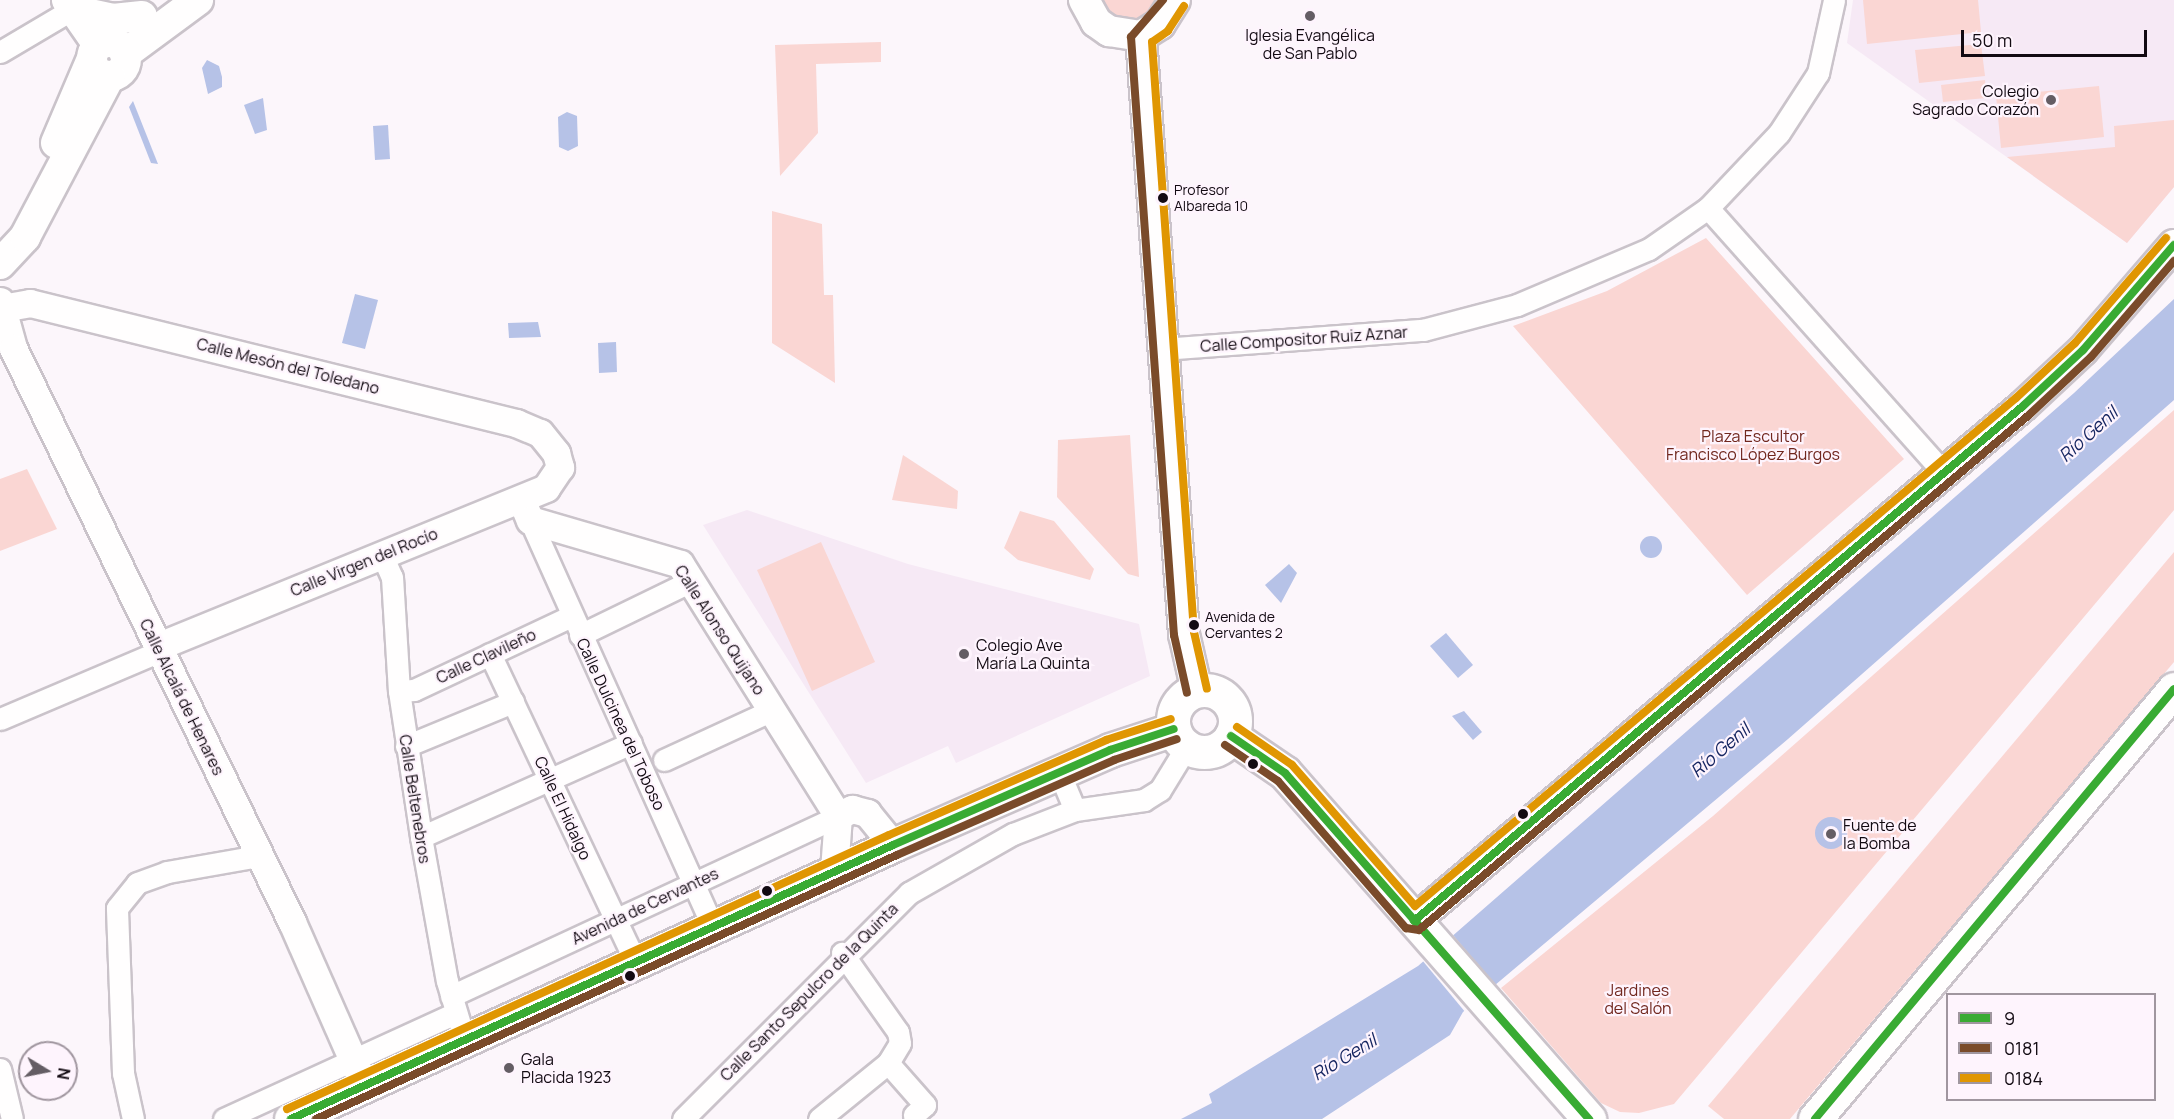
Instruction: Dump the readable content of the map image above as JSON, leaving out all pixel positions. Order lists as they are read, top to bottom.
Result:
{
  "streets": {
    "main road": ["Avenida de Cervantes"],
    "street": [
      "Calle Compositor Ruiz Aznar",
      "Calle Mesón del Toledano",
      "Calle Virgen del Rocío",
      "Calle Alonso Quijano",
      "Calle Clavileño",
      "Calle Alcalá de Henares",
      "Calle Dulcinea del Toboso",
      "Calle Beltenebros",
      "Calle El Hidalgo",
      "Calle Santo Sepulcro de la Quinta"
    ]
  },
  "crossings": [
    ["Calle Mesón del Toledano", "Calle Virgen del Rocío"],
    ["Calle Mesón del Toledano", "Calle Alcalá de Henares"],
    ["Calle Virgen del Rocío", "Calle Alonso Quijano"],
    ["Calle Virgen del Rocío", "Calle Alcalá de Henares"],
    ["Calle Virgen del Rocío", "Calle Dulcinea del Toboso"],
    ["Calle Virgen del Rocío", "Calle Beltenebros"],
    ["Calle Alonso Quijano", "Calle Clavileño"],
    ["Calle Alonso Quijano", "Calle Dulcinea del Toboso"],
    ["Calle Alonso Quijano", "Avenida de Cervantes"],
    ["Calle Clavileño", "Calle Dulcinea del Toboso"],
    ["Calle Clavileño", "Calle Beltenebros"],
    ["Calle Clavileño", "Calle El Hidalgo"],
    ["Calle Alcalá de Henares", "Avenida de Cervantes"],
    ["Calle Dulcinea del Toboso", "Avenida de Cervantes"],
    ["Calle Beltenebros", "Avenida de Cervantes"],
    ["Calle El Hidalgo", "Avenida de Cervantes"],
    ["Avenida de Cervantes", "Calle Santo Sepulcro de la Quinta"]
  ],
  "water": ["Río Genil"],
  "parks": ["Plaza Escultor Francisco López Burgos", "Jardines del Salón"],
  "places": [
    "Iglesia Evangélica de San Pablo",
    "Colegio Sagrado Corazón",
    "Profesor Albareda 10",
    "Avenida de Cervantes 2",
    "Colegio Ave María La Quinta",
    "Fuente de la Bomba",
    "Gala Placida 1923"
  ],
  "lines": ["transit line 0181", "transit line 0184", "transit line 9"],
  "legend": ["9", "0181", "0184"],
  "scale_bar": "50 m",
  "north": "right"
}
